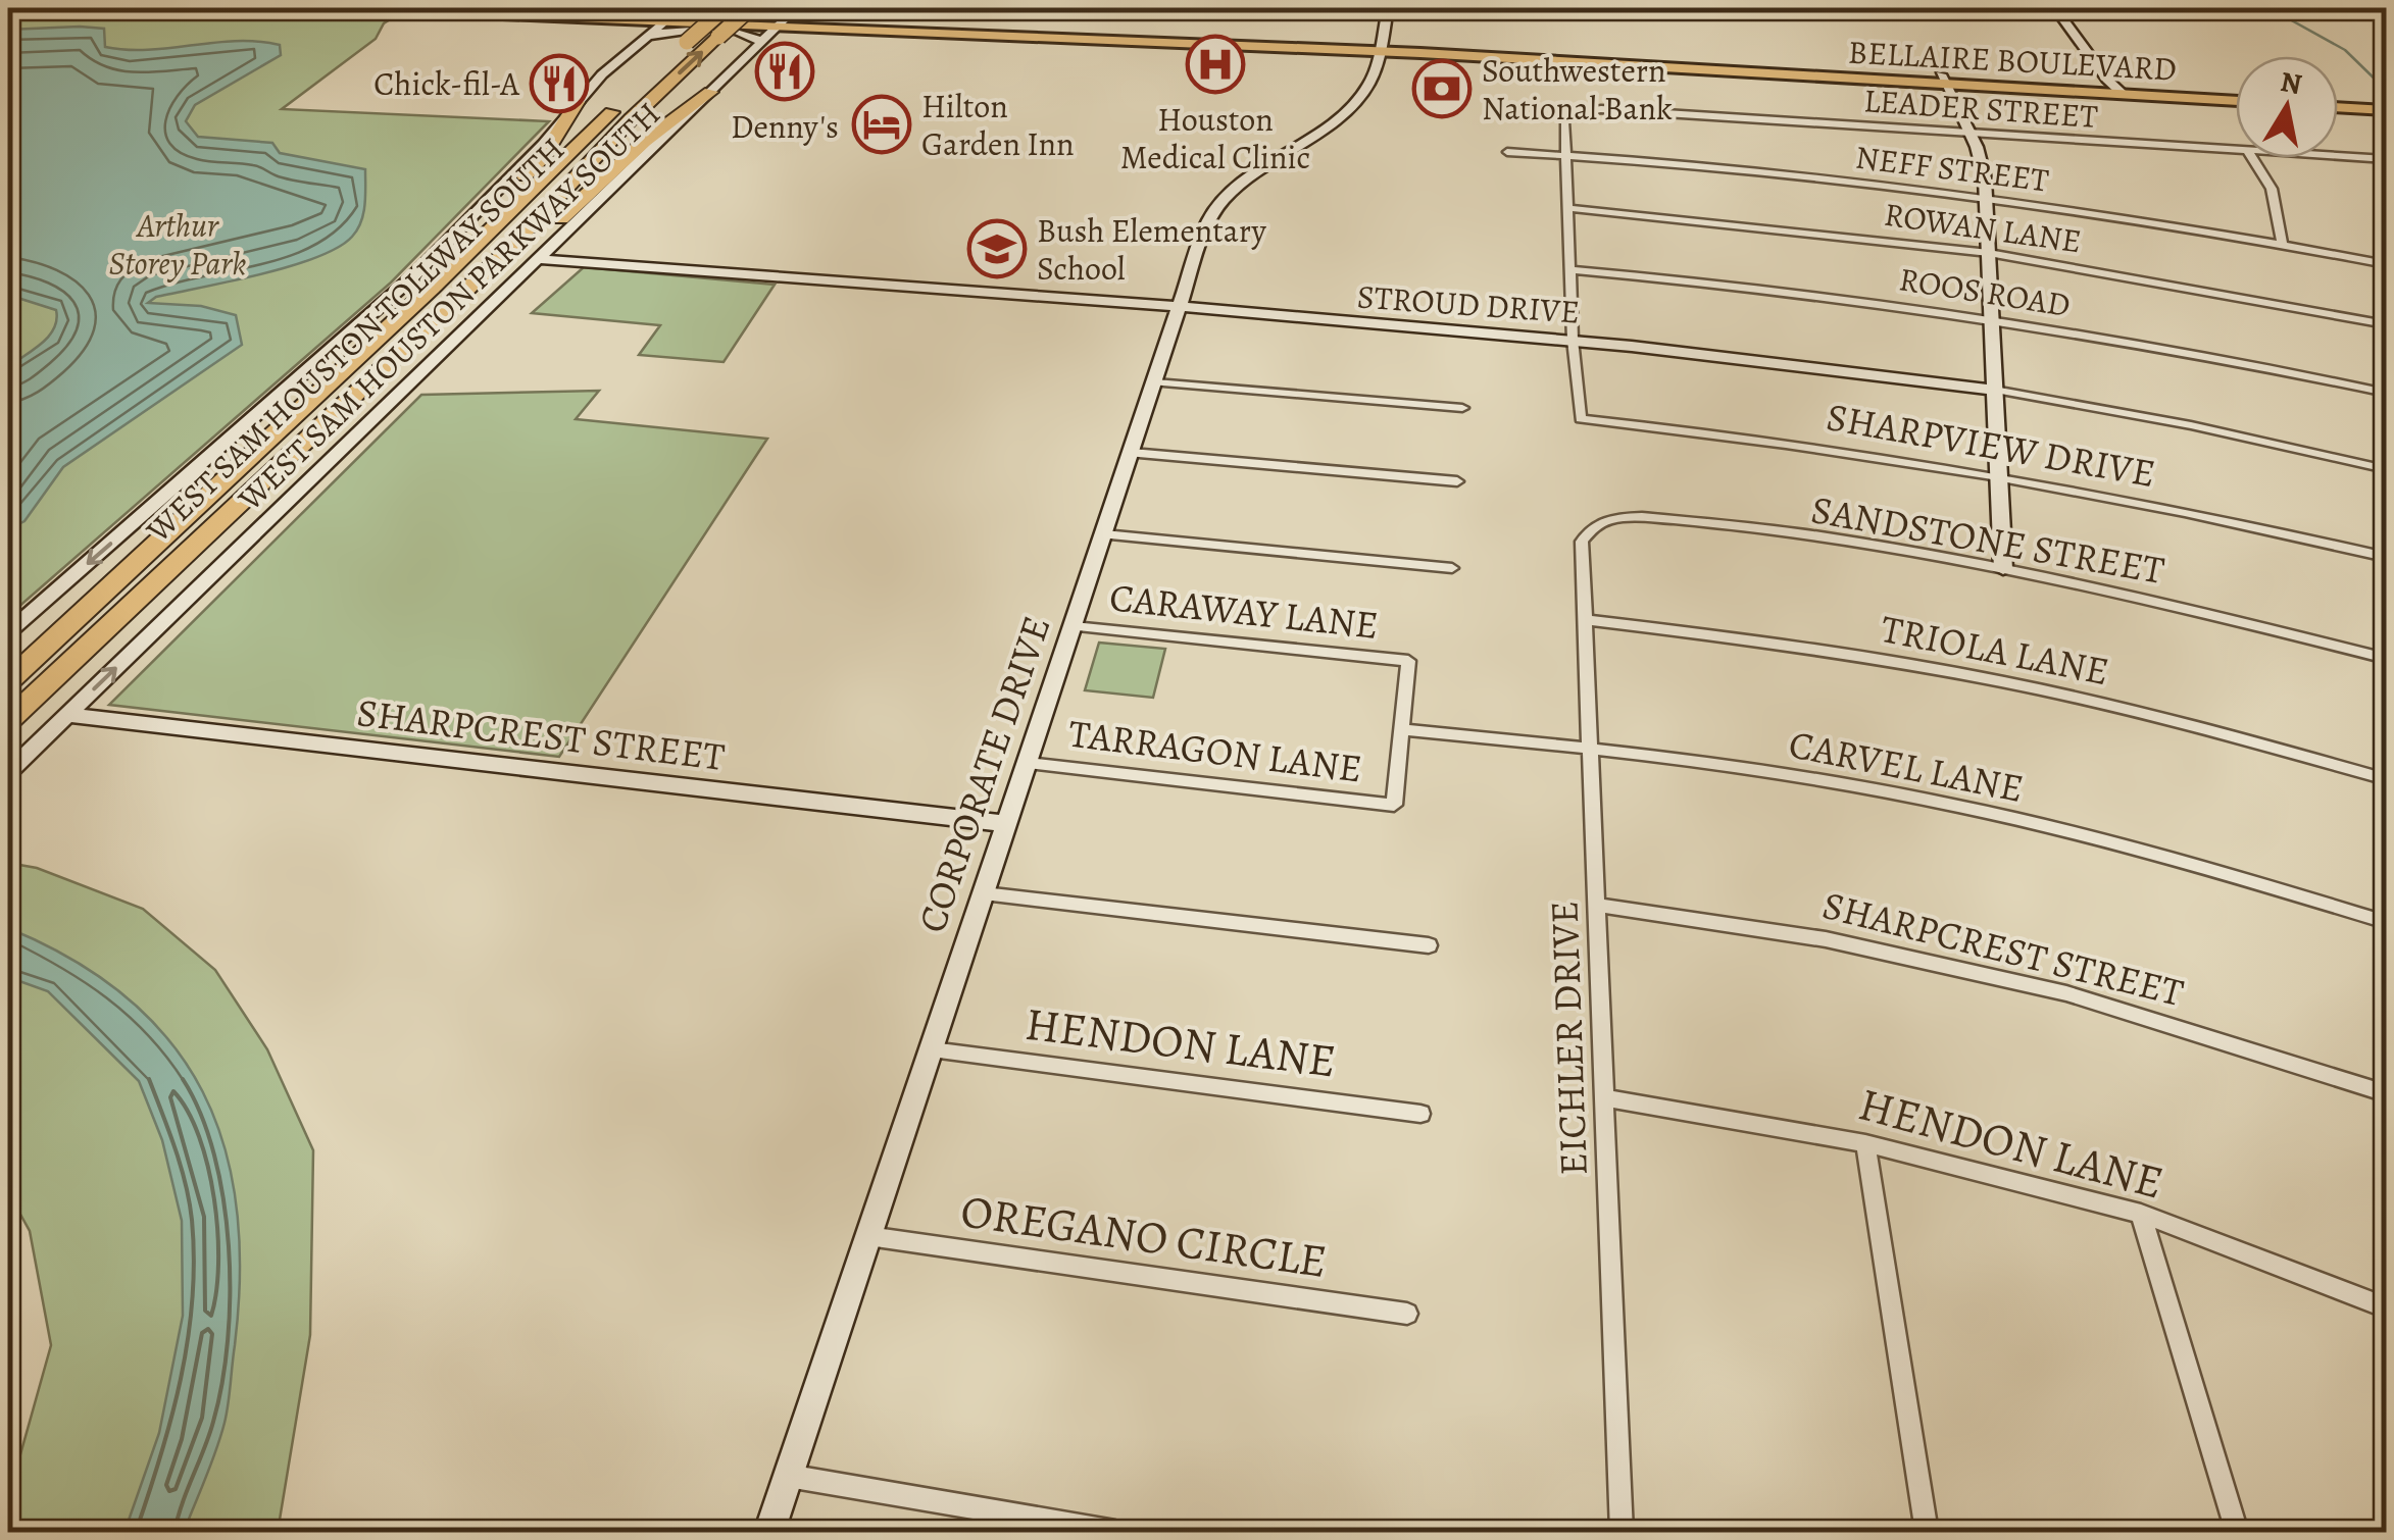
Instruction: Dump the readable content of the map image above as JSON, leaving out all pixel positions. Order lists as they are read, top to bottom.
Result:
{
  "streets": {
    "highway": ["WEST SAM HOUSTON TOLLWAY SOUTH"],
    "main road": ["BELLAIRE BOULEVARD"],
    "street": [
      "LEADER STREET",
      "NEFF STREET",
      "ROWAN LANE",
      "ROOS ROAD",
      "STROUD DRIVE",
      "WEST SAM HOUSTON PARKWAY SOUTH",
      "SHARPVIEW DRIVE",
      "SANDSTONE STREET",
      "CARAWAY LANE",
      "TRIOLA LANE",
      "SHARPCREST STREET",
      "TARRAGON LANE",
      "CARVEL LANE",
      "CORPORATE DRIVE",
      "EICHLER DRIVE",
      "HENDON LANE",
      "OREGANO CIRCLE"
    ]
  },
  "crossings": [
    ["BELLAIRE BOULEVARD", "WEST SAM HOUSTON PARKWAY SOUTH"],
    ["BELLAIRE BOULEVARD", "CORPORATE DRIVE"],
    ["LEADER STREET", "NEFF STREET"],
    ["STROUD DRIVE", "WEST SAM HOUSTON PARKWAY SOUTH"],
    ["STROUD DRIVE", "SHARPVIEW DRIVE"],
    ["STROUD DRIVE", "CORPORATE DRIVE"],
    ["WEST SAM HOUSTON PARKWAY SOUTH", "SHARPCREST STREET"],
    ["SANDSTONE STREET", "EICHLER DRIVE"],
    ["CARAWAY LANE", "TARRAGON LANE"],
    ["CARAWAY LANE", "CARVEL LANE"],
    ["CARAWAY LANE", "CORPORATE DRIVE"],
    ["TRIOLA LANE", "EICHLER DRIVE"],
    ["SHARPCREST STREET", "CORPORATE DRIVE"],
    ["SHARPCREST STREET", "EICHLER DRIVE"],
    ["TARRAGON LANE", "CARVEL LANE"],
    ["TARRAGON LANE", "CORPORATE DRIVE"],
    ["CARVEL LANE", "EICHLER DRIVE"],
    ["CORPORATE DRIVE", "HENDON LANE"],
    ["CORPORATE DRIVE", "OREGANO CIRCLE"],
    ["EICHLER DRIVE", "HENDON LANE"]
  ],
  "parks": ["Arthur Storey Park"],
  "places": {
    "hospital": ["Houston Medical Clinic"],
    "restaurant": ["Denny's", "Chick-fil-A"],
    "bank": ["Southwestern National Bank"],
    "hotel": ["Hilton Garden Inn"],
    "school or university": ["Bush Elementary School"]
  },
  "north": "top"
}
